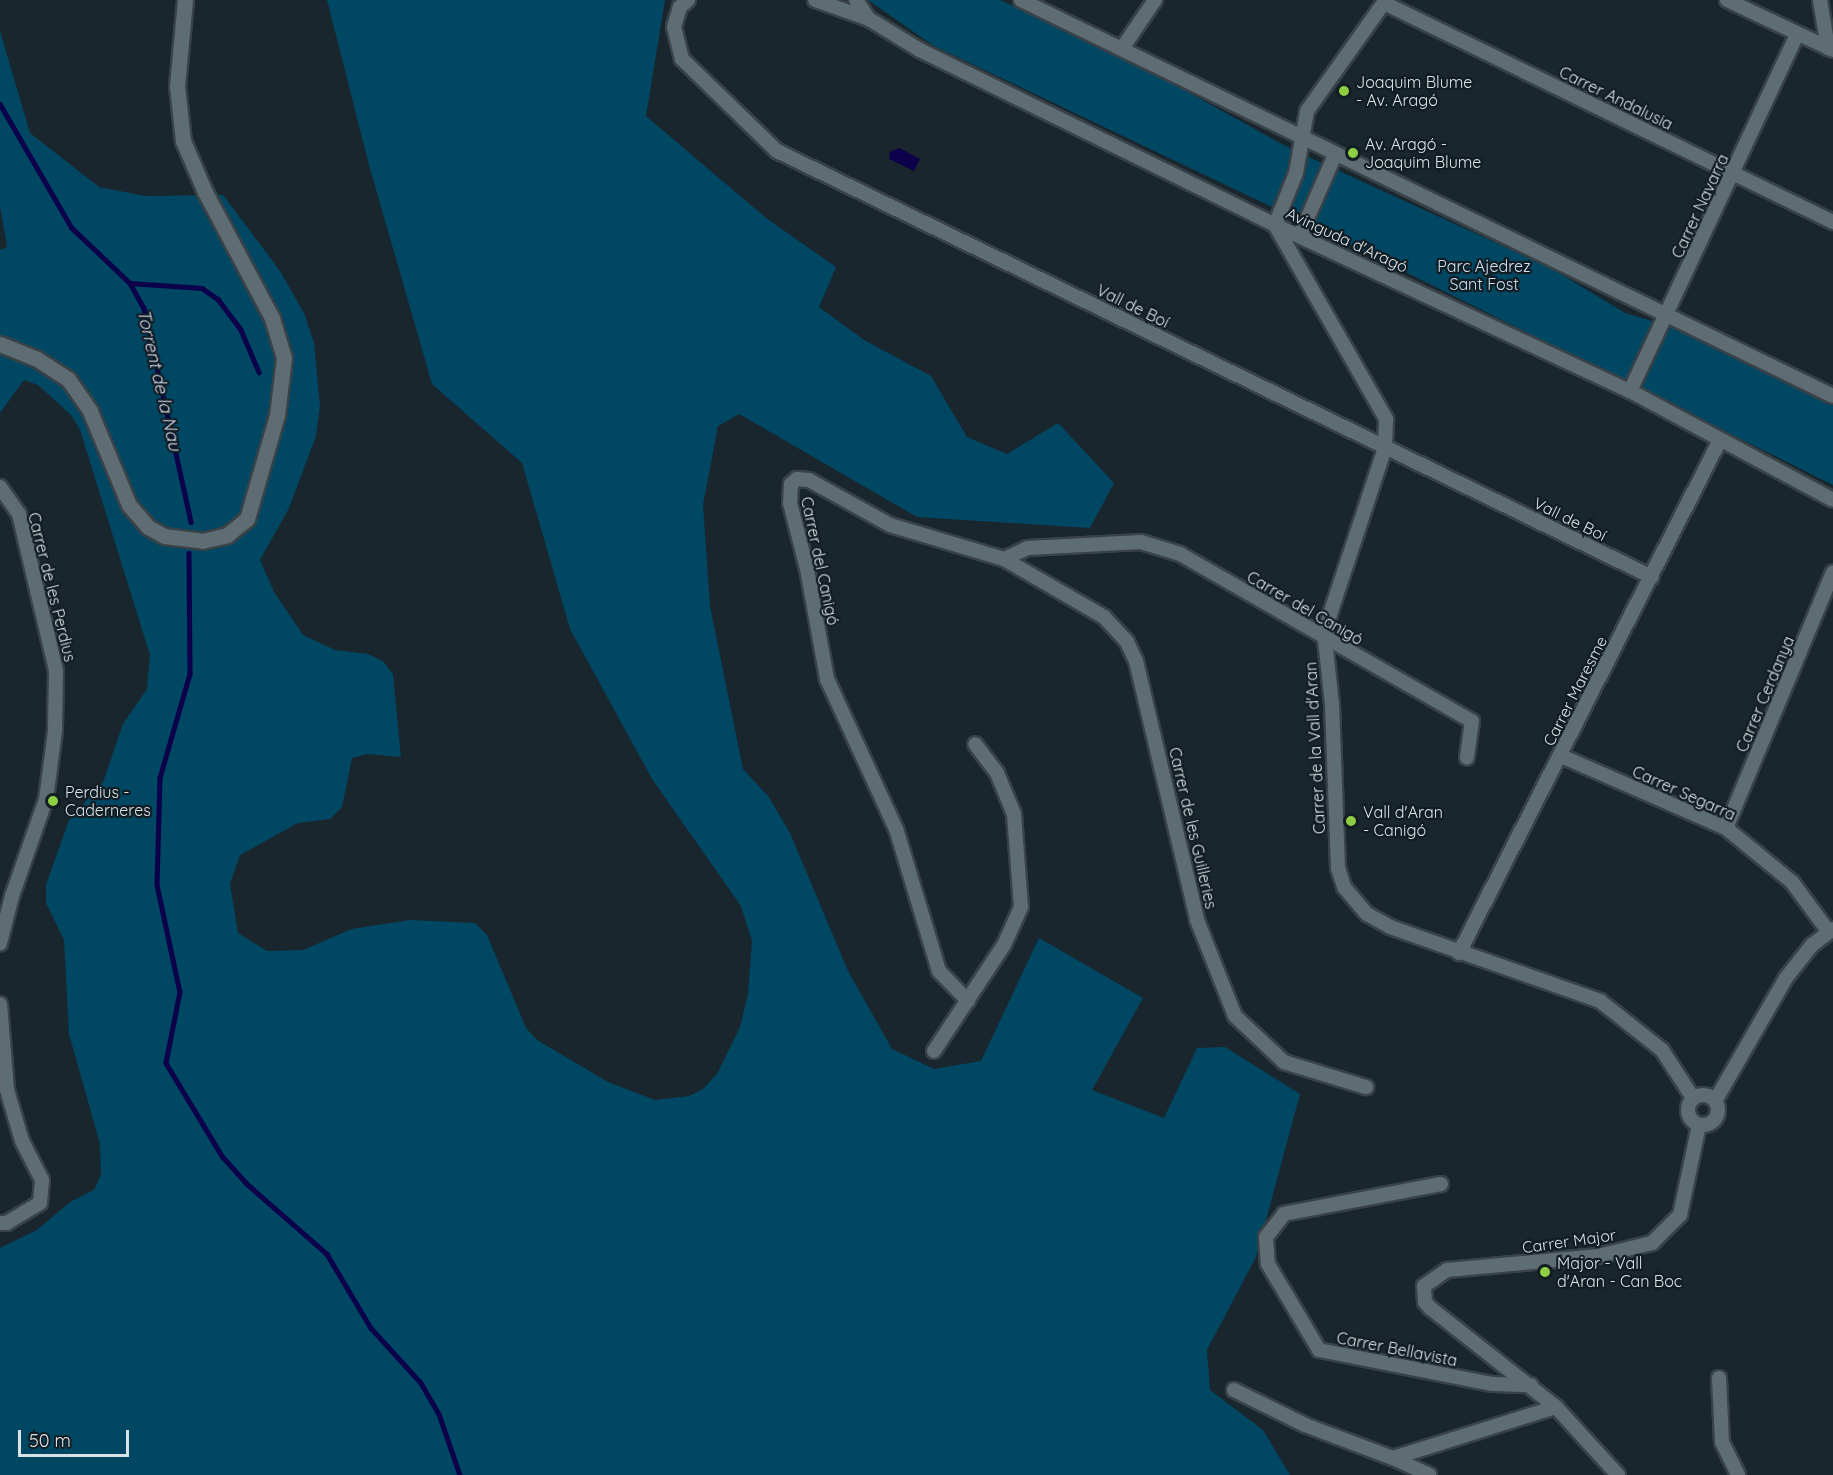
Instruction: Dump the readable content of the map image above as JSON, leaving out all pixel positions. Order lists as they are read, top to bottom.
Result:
{
  "streets": {
    "street": [
      "Carrer Andalusia",
      "Carrer Navarra",
      "Avinguda d'Aragó",
      "Vall de Boí",
      "Carrer del Canigó",
      "Carrer de les Perdius",
      "Carrer Maresme",
      "Carrer Cerdanya",
      "Carrer de la Vall d'Aran",
      "Carrer Segarra",
      "Carrer de les Guilleries",
      "Carrer Major",
      "Carrer Bellavista"
    ]
  },
  "crossings": [
    ["Carrer Andalusia", "Carrer Navarra"],
    ["Carrer Navarra", "Avinguda d'Aragó"],
    ["Avinguda d'Aragó", "Carrer Maresme"],
    ["Avinguda d'Aragó", "Carrer de la Vall d'Aran"],
    ["Vall de Boí", "Carrer Maresme"],
    ["Vall de Boí", "Carrer de la Vall d'Aran"],
    ["Carrer del Canigó", "Carrer de la Vall d'Aran"],
    ["Carrer del Canigó", "Carrer de les Guilleries"],
    ["Carrer Maresme", "Carrer de la Vall d'Aran"],
    ["Carrer Maresme", "Carrer Segarra"],
    ["Carrer Cerdanya", "Carrer Segarra"],
    ["Carrer de la Vall d'Aran", "Carrer Major"],
    ["Carrer Major", "Carrer Bellavista"]
  ],
  "water": ["Torrent de la Nau"],
  "parks": ["Parc Ajedrez Sant Fost"],
  "places": [
    "Joaquim Blume - Av. Aragó",
    "Av. Aragó - Joaquim Blume",
    "Perdius - Caderneres",
    "Vall d'Aran - Canigó",
    "Major - Vall d'Aran - Can Boc"
  ],
  "scale_bar": "50 m"
}
